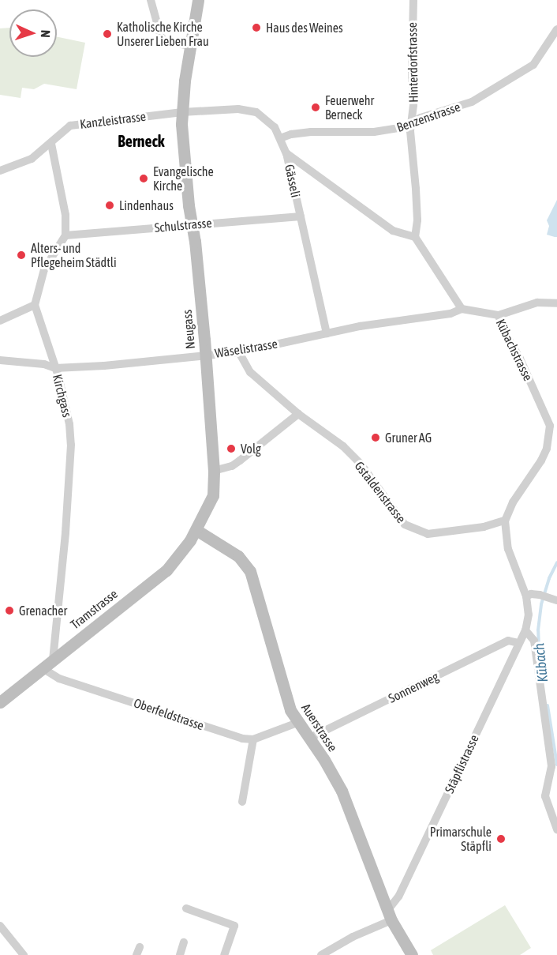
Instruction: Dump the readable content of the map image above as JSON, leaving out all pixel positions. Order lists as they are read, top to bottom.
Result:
{
  "streets": {
    "main road": ["Neugass", "Tramstrasse", "Auerstrasse"],
    "street": [
      "Hinterdorfstrasse",
      "Benzenstrasse",
      "Kanzleistrasse",
      "Gässeli",
      "Schulstrasse",
      "Wäselistrasse",
      "Kübachstrasse",
      "Kirchgass",
      "Gstaldenstrasse",
      "Sonnenweg",
      "Oberfeldstrasse",
      "Stäpflistrasse"
    ]
  },
  "crossings": [
    ["Hinterdorfstrasse", "Benzenstrasse"],
    ["Benzenstrasse", "Gässeli"],
    ["Kanzleistrasse", "Gässeli"],
    ["Kanzleistrasse", "Neugass"],
    ["Gässeli", "Schulstrasse"],
    ["Gässeli", "Neugass"],
    ["Gässeli", "Wäselistrasse"],
    ["Schulstrasse", "Neugass"],
    ["Neugass", "Wäselistrasse"],
    ["Neugass", "Tramstrasse"],
    ["Neugass", "Auerstrasse"],
    ["Wäselistrasse", "Kübachstrasse"],
    ["Wäselistrasse", "Kirchgass"],
    ["Wäselistrasse", "Gstaldenstrasse"],
    ["Kübachstrasse", "Gstaldenstrasse"],
    ["Kirchgass", "Tramstrasse"],
    ["Tramstrasse", "Oberfeldstrasse"],
    ["Tramstrasse", "Auerstrasse"],
    ["Sonnenweg", "Auerstrasse"],
    ["Sonnenweg", "Stäpflistrasse"],
    ["Auerstrasse", "Stäpflistrasse"]
  ],
  "districts": ["Berneck"],
  "water": ["Kübach"],
  "places": [
    "Haus des Weines",
    "Katholische Kirche Unserer Lieben Frau",
    "Feuerwehr Berneck",
    "Evangelische Kirche",
    "Lindenhaus",
    "Alters- und Pflegeheim Städtli",
    "Gruner AG",
    "Volg",
    "Grenacher",
    "Primarschule Stäpfli"
  ],
  "north": "right"
}
